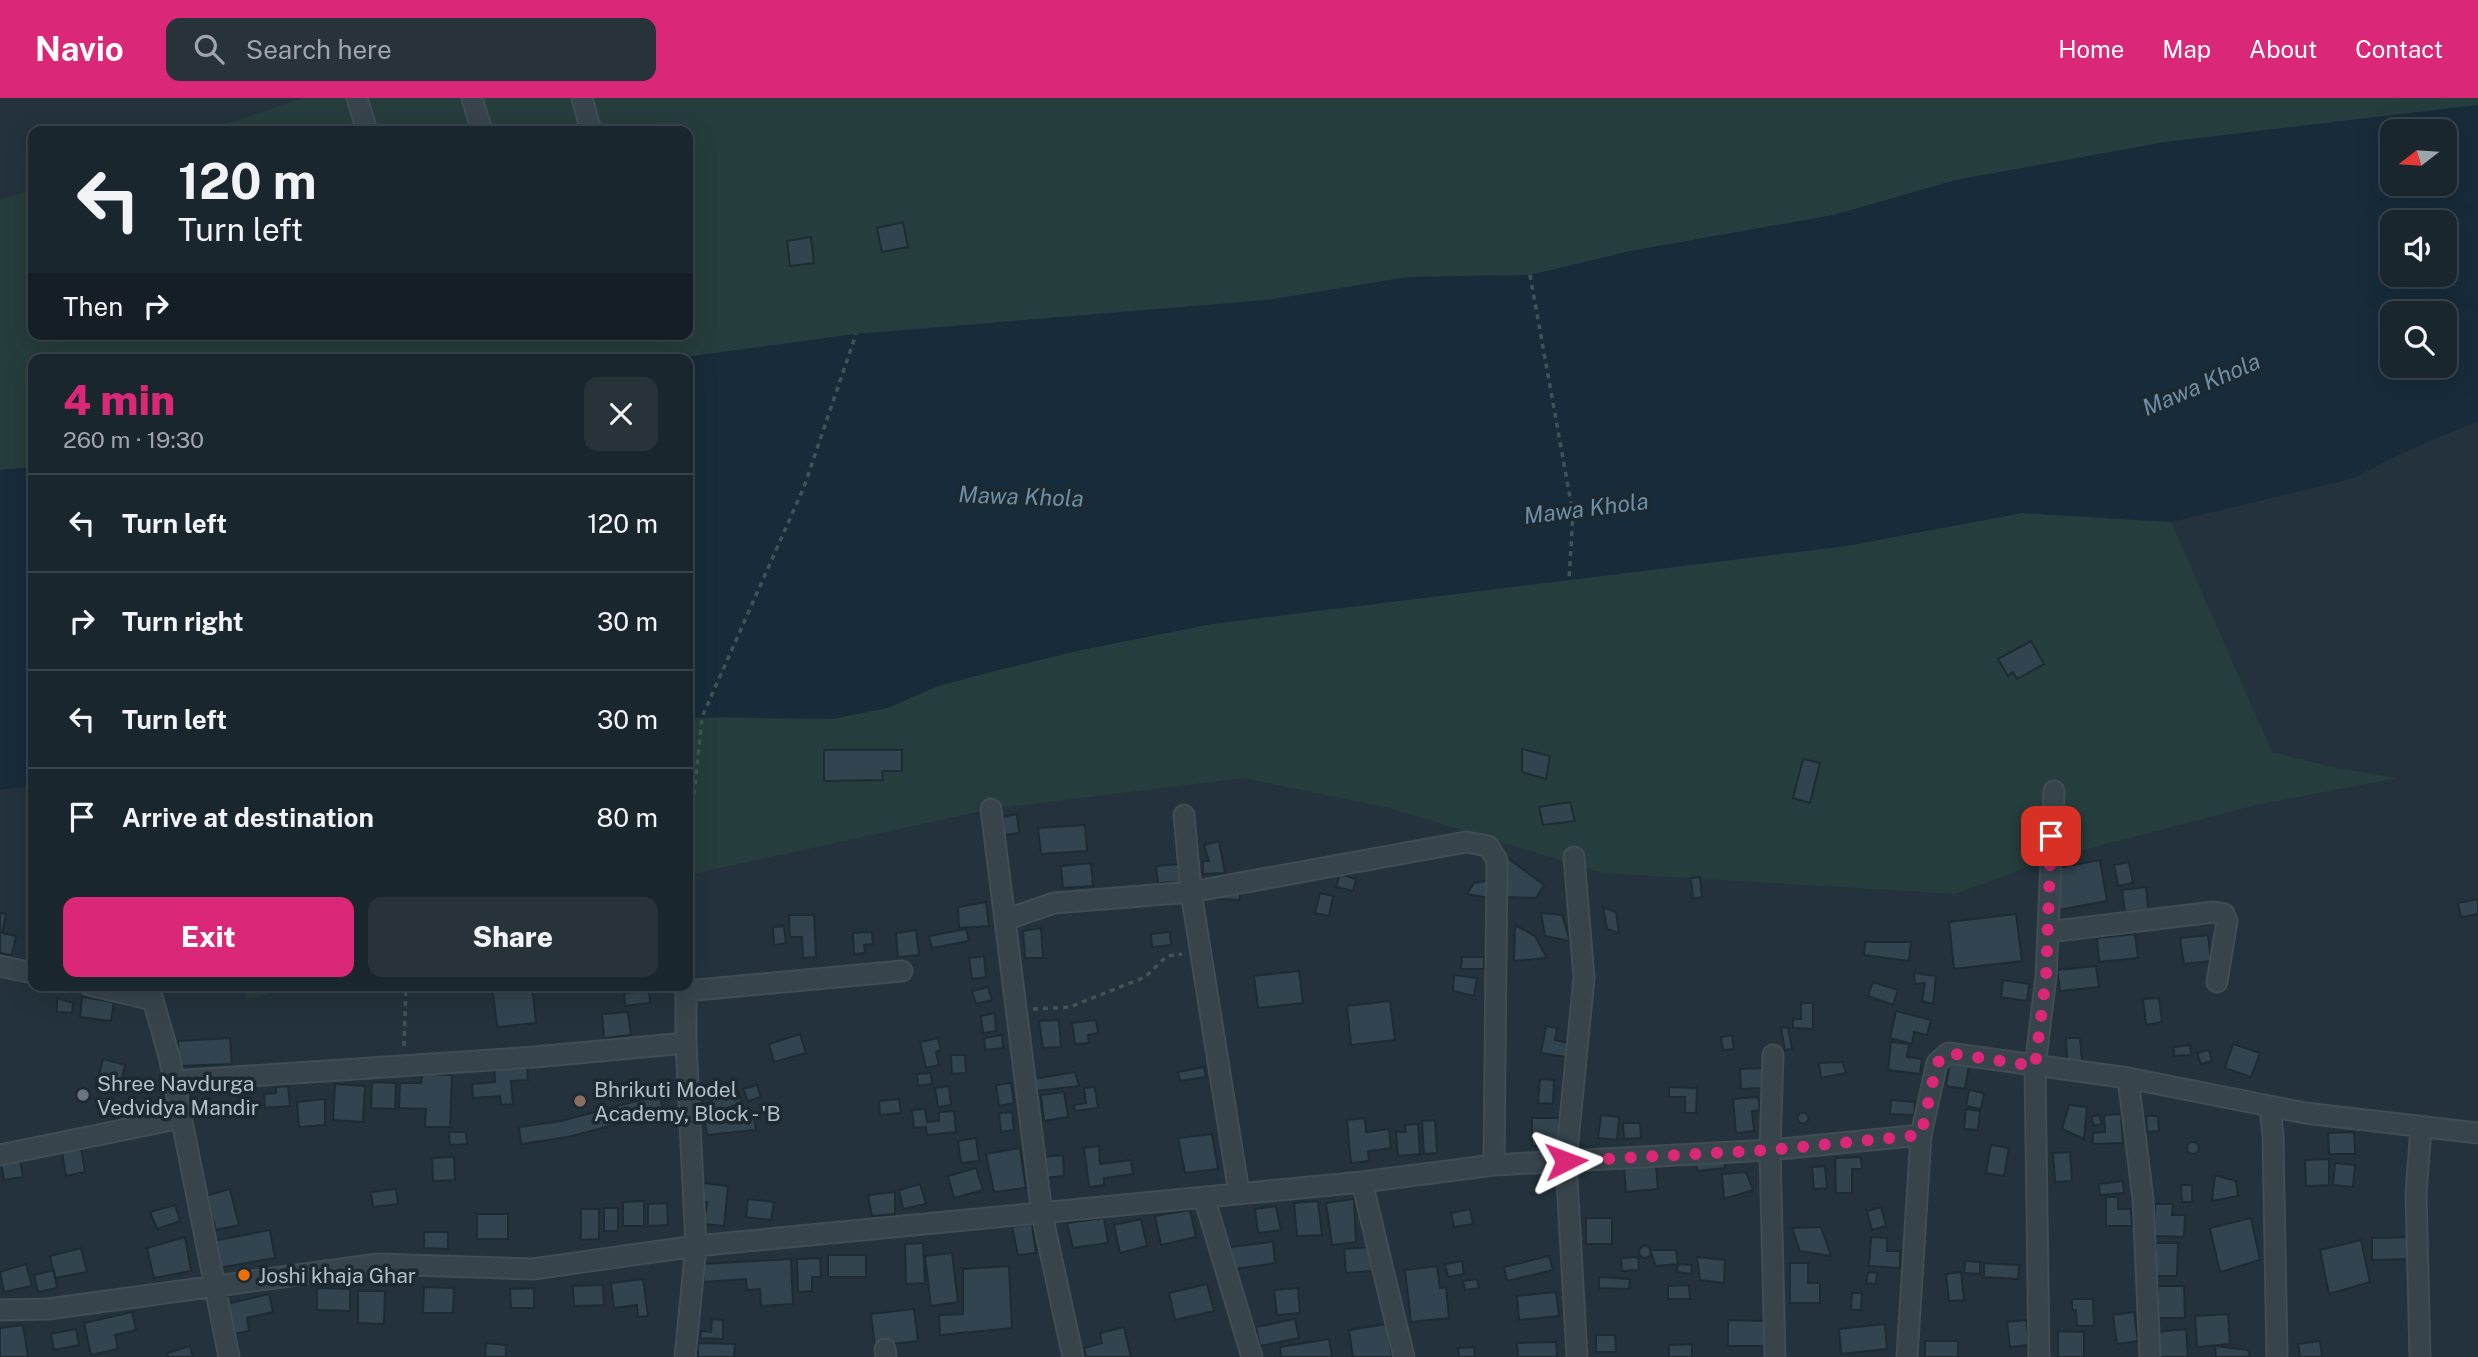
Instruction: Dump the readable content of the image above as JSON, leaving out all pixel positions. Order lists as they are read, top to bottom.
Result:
{
  "water": ["Mawa Khola"],
  "places": ["Shree Navdurga Vedvidya Mandir", "Bhrikuti Model Academy, Block - 'B", "Joshi khaja Ghar"],
  "north": "left",
  "page": {
    "header": "Navio",
    "search": "Search here",
    "nav": [
      "Home",
      "Map",
      "About",
      "Contact"
    ],
    "turn": ["120 m", "Turn left"],
    "then": "Then",
    "heading": ["4 min", "260 m · 19:30"],
    "list": [
      {
        "name": "Turn left",
        "value": "120 m"
      },
      {
        "name": "Turn right",
        "value": "30 m"
      },
      {
        "name": "Turn left",
        "value": "30 m"
      },
      {
        "name": "Arrive at destination",
        "value": "80 m"
      }
    ],
    "buttons": ["Exit", "Share"]
  }
}
